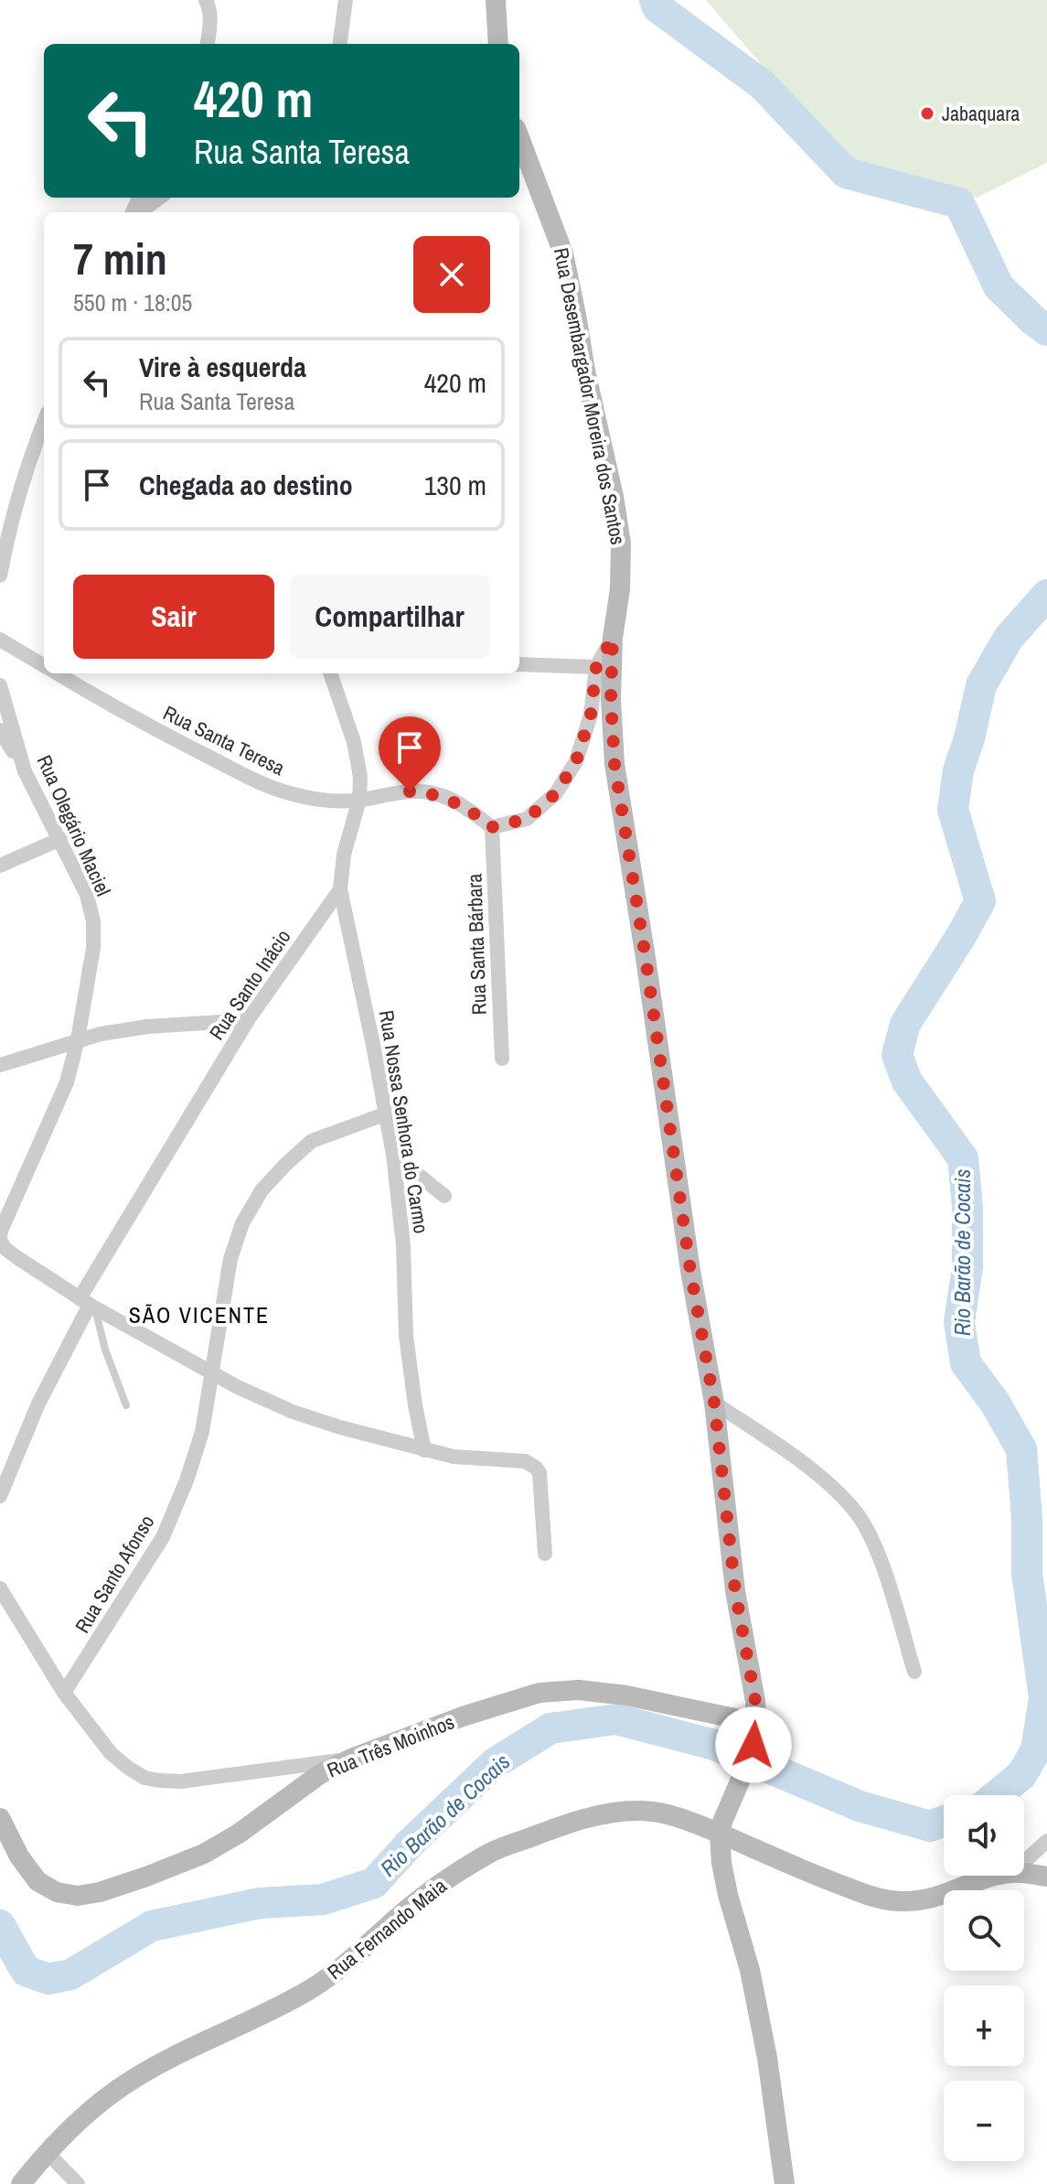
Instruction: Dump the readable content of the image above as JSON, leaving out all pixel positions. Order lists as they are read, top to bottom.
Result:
{
  "streets": {
    "street": [
      "Rua Desembargador Moreira dos Santos",
      "Rua Santa Teresa",
      "Rua Olegário Maciel",
      "Rua Santa Bárbara",
      "Rua Santo Inácio",
      "Rua Nossa Senhora do Carmo",
      "Rua Santo Afonso",
      "Rua Três Moinhos",
      "Rua Fernando Maia"
    ]
  },
  "crossings": [
    ["Rua Desembargador Moreira dos Santos", "Rua Três Moinhos"],
    ["Rua Desembargador Moreira dos Santos", "Rua Fernando Maia"],
    ["Rua Santa Teresa", "Rua Santa Bárbara"],
    ["Rua Santa Teresa", "Rua Santo Inácio"],
    ["Rua Santo Inácio", "Rua Nossa Senhora do Carmo"],
    ["Rua Nossa Senhora do Carmo", "Rua Santo Afonso"]
  ],
  "districts": ["SÃO VICENTE"],
  "water": ["Rio Barão de Cocais"],
  "places": ["Jabaquara"],
  "page": {
    "turn": ["420 m", "Rua Santa Teresa"],
    "heading": ["7 min", "550 m · 18:05"],
    "list": [
      {
        "name": "Vire à esquerda",
        "note": "Rua Santa Teresa",
        "value": "420 m"
      },
      {
        "name": "Chegada ao destino",
        "value": "130 m"
      }
    ],
    "buttons": ["Sair", "Compartilhar"],
    "map_buttons": ["+", "−"]
  }
}
